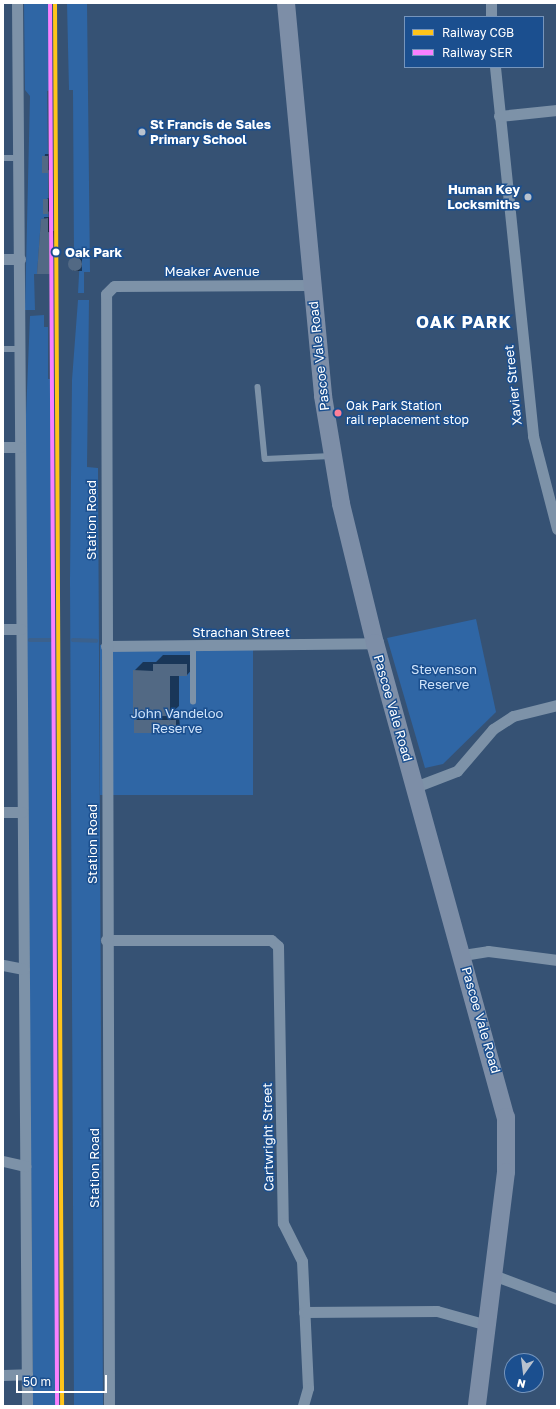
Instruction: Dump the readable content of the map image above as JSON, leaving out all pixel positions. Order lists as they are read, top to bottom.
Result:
{
  "streets": {
    "main road": ["Pascoe Vale Road"],
    "street": [
      "Meaker Avenue",
      "Xavier Street",
      "Station Road",
      "Strachan Street",
      "Cartwright Street"
    ]
  },
  "crossings": [
    ["Meaker Avenue", "Pascoe Vale Road"],
    ["Meaker Avenue", "Station Road"],
    ["Pascoe Vale Road", "Strachan Street"],
    ["Station Road", "Strachan Street"],
    ["Station Road", "Cartwright Street"]
  ],
  "districts": ["OAK PARK"],
  "parks": ["Stevenson Reserve", "John Vandeloo Reserve"],
  "places": [
    "St Francis de Sales Primary School",
    "Human Key Locksmiths",
    "Oak Park",
    "Oak Park Station rail replacement stop"
  ],
  "lines": ["rail line CGB", "rail line SER"],
  "legend": ["Railway CGB", "Railway SER"],
  "scale_bar": "50 m",
  "north": "bottom"
}
